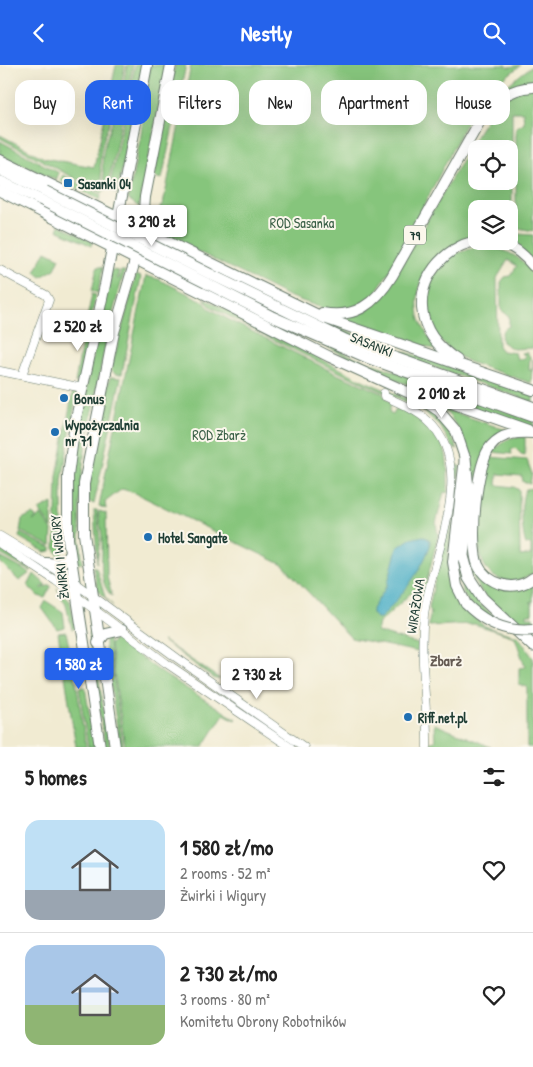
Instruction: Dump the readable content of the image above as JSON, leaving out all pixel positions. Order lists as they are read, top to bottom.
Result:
{
  "streets": {
    "main road": ["79", "SASANKI", "ŻWIRKI I WIGURY"],
    "street": ["WIRAŻOWA"]
  },
  "crossings": [
    ["79", "ŻWIRKI I WIGURY"]
  ],
  "districts": ["Zbarż"],
  "parks": ["ROD Sasanka", "ROD Zbarż"],
  "places": {
    "transit": ["Sasanki 04"],
    "other": [
      "Bonus",
      "Wypożyczalnia nr 71",
      "Hotel Sangate",
      "Riff.net.pl"
    ]
  },
  "page": {
    "header": "Nestly",
    "chip": [
      "Buy",
      "Rent",
      "Filters",
      "New",
      "Apartment",
      "House"
    ],
    "price": [
      "3 290 zł",
      "2 520 zł",
      "2 010 zł",
      "1 580 zł",
      "2 730 zł"
    ],
    "heading": "5 homes",
    "list": [
      {
        "name": "1 580 zł/mo",
        "note": "2 rooms · 52 m² · Żwirki i Wigury"
      },
      {
        "name": "2 730 zł/mo",
        "note": "3 rooms · 80 m² · Komitetu Obrony Robotników"
      }
    ]
  }
}
